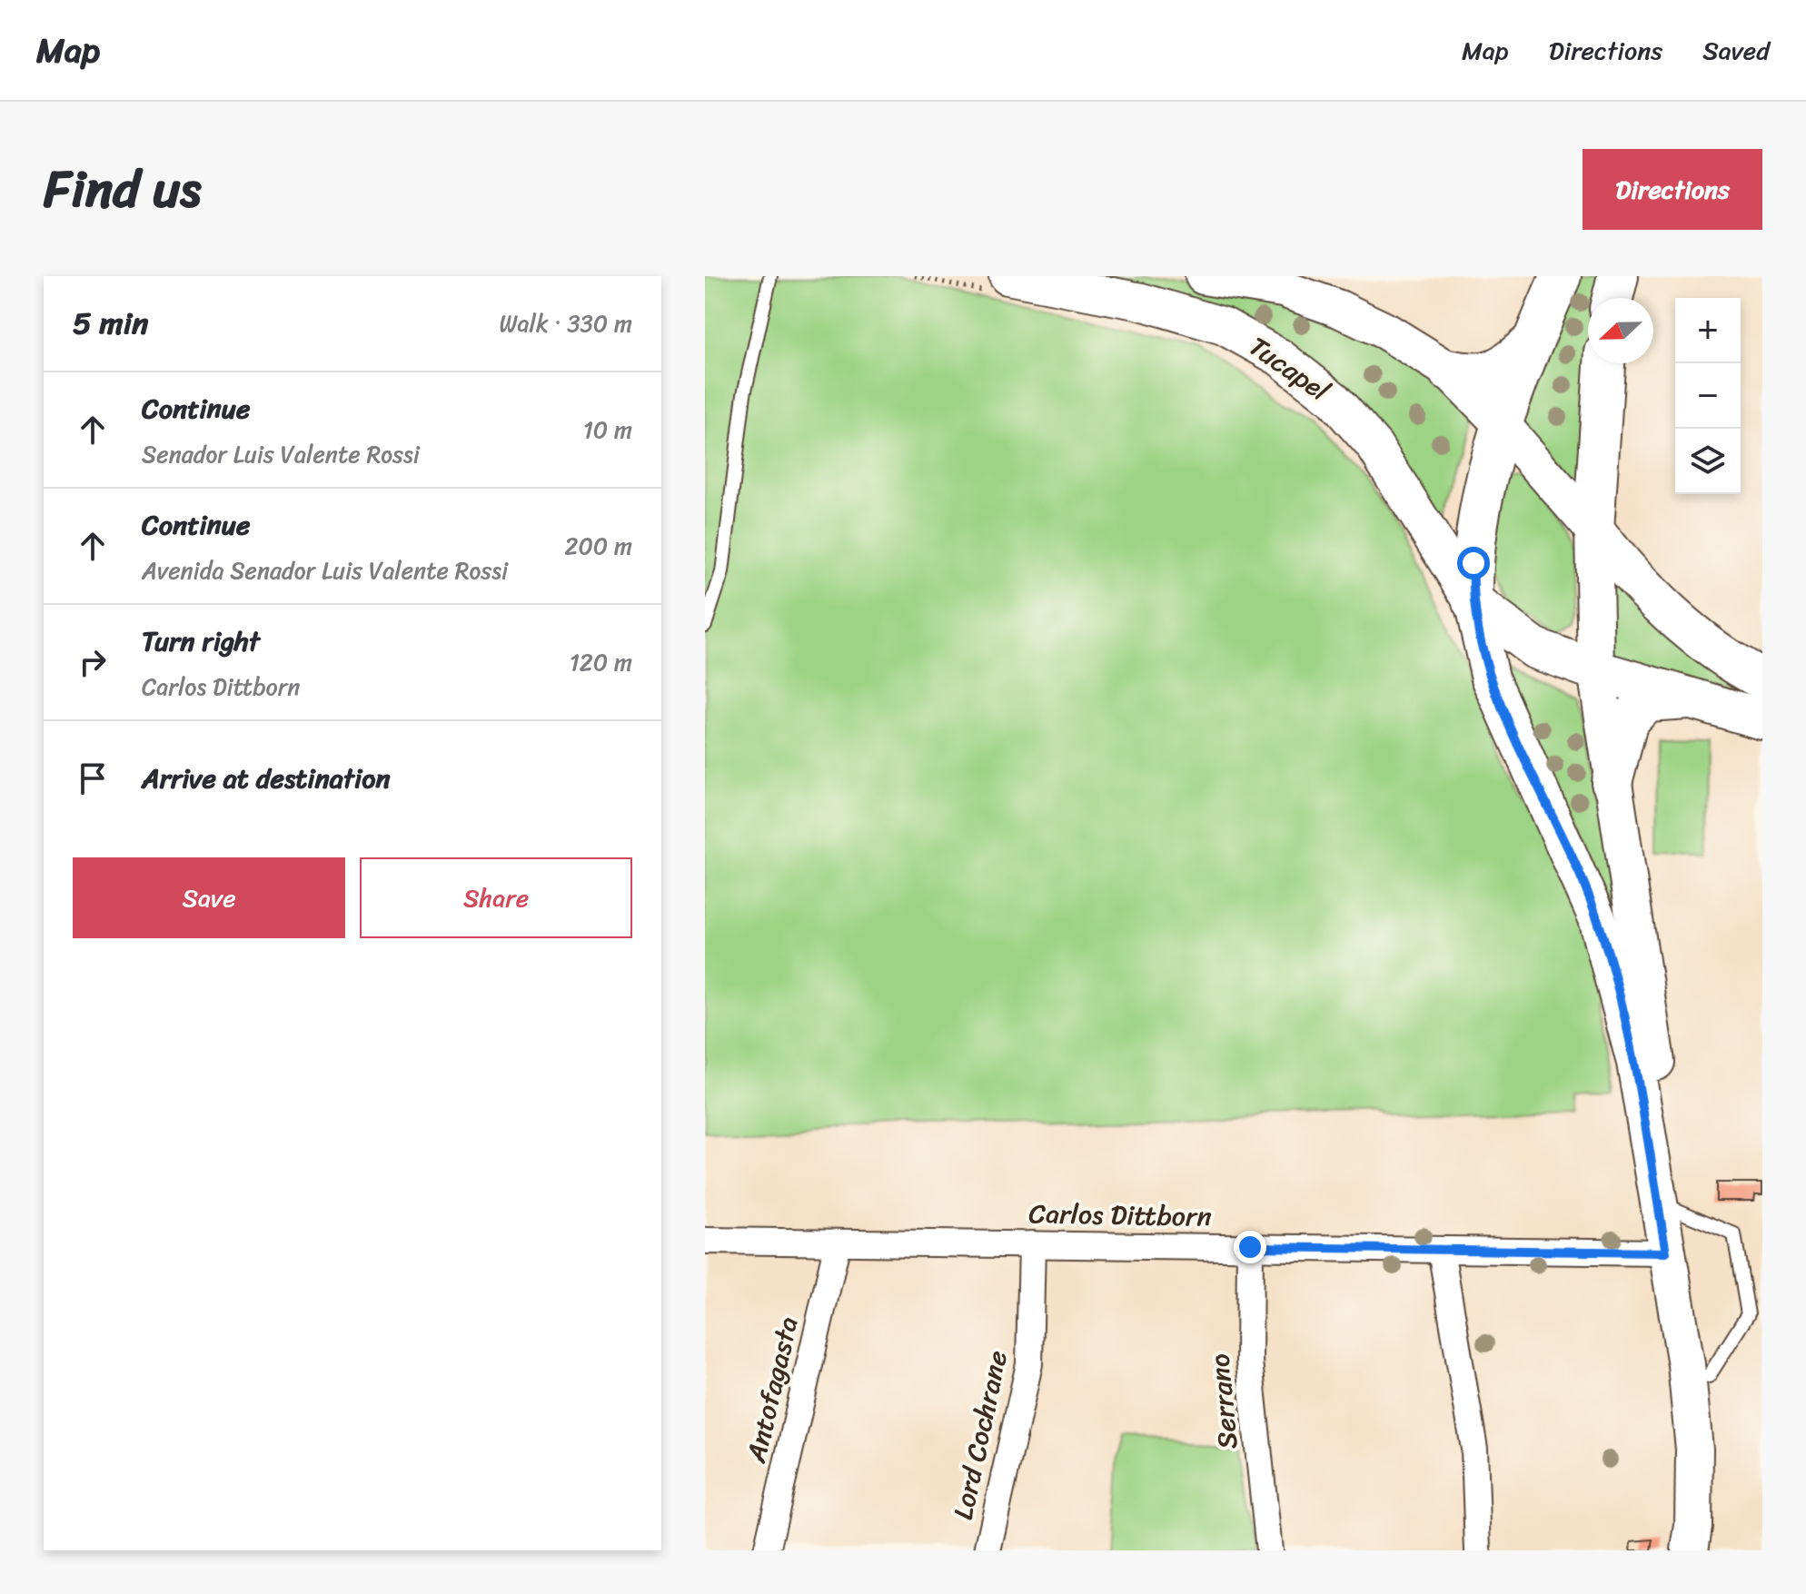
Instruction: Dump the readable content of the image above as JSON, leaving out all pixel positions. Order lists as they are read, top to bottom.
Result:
{
  "streets": {
    "main road": ["Tucapel"],
    "street": [
      "Carlos Dittborn",
      "Antofagasta",
      "Serrano",
      "Lord Cochrane"
    ]
  },
  "crossings": [
    ["Tucapel", "Carlos Dittborn"],
    ["Carlos Dittborn", "Antofagasta"],
    ["Carlos Dittborn", "Serrano"],
    ["Carlos Dittborn", "Lord Cochrane"]
  ],
  "north": "left",
  "page": {
    "header": "Map",
    "nav": ["Map", "Directions", "Saved"],
    "title": "Find us",
    "buttons": [
      "Directions",
      ["Save", "Share"]
    ],
    "heading": ["5 min", "Walk · 330 m"],
    "map_buttons": ["+", "−"],
    "list": [
      ["Continue", "Senador Luis Valente Rossi", "10 m"],
      ["Continue", "Avenida Senador Luis Valente Rossi", "200 m"],
      ["Turn right", "Carlos Dittborn", "120 m"],
      "Arrive at destination"
    ]
  }
}
